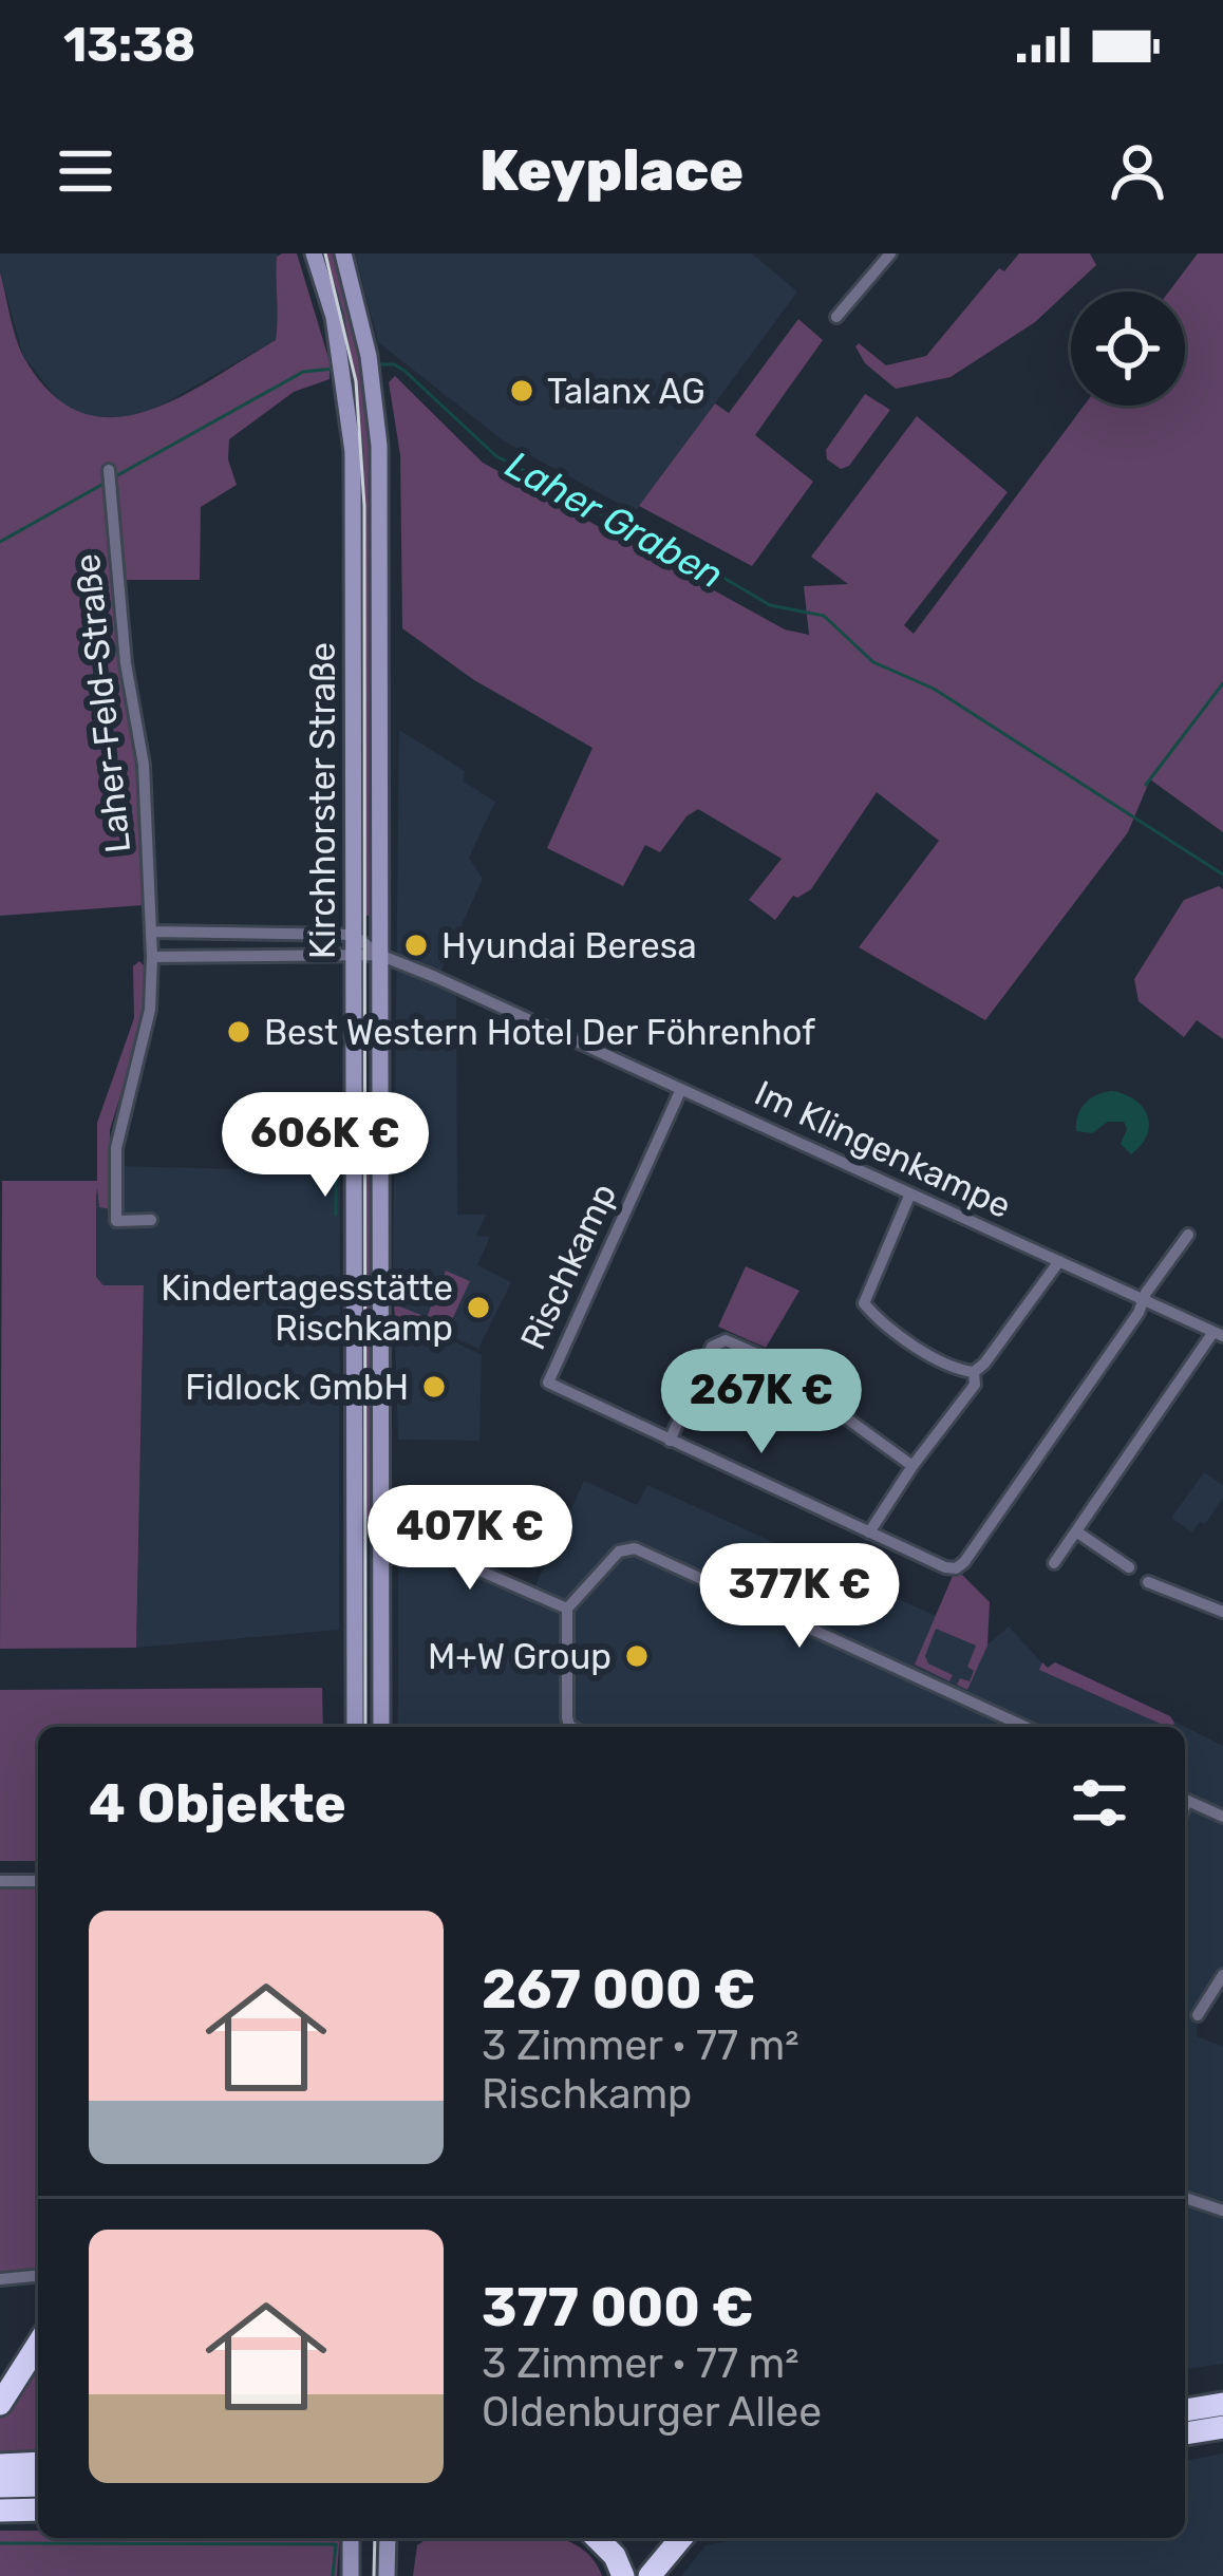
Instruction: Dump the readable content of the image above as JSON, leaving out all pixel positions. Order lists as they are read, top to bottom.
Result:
{
  "streets": {
    "main road": ["Kirchhorster Straße"],
    "street": ["Laher-Feld-Straße", "Im Klingenkampe", "Rischkamp"]
  },
  "crossings": [
    ["Kirchhorster Straße", "Im Klingenkampe"],
    ["Im Klingenkampe", "Rischkamp"]
  ],
  "water": ["Laher Graben"],
  "places": [
    "Talanx AG",
    "Hyundai Beresa",
    "Best Western Hotel Der Föhrenhof",
    "Kindertagesstätte Rischkamp",
    "Fidlock GmbH",
    "M+W Group"
  ],
  "page": {
    "status": "13:38",
    "header": "Keyplace",
    "price": [
      "606K €",
      "267K €",
      "407K €",
      "377K €"
    ],
    "heading": "4 Objekte",
    "list": [
      {
        "name": "267 000 €",
        "note": "3 Zimmer · 77 m² · Rischkamp"
      },
      {
        "name": "377 000 €",
        "note": "3 Zimmer · 77 m² · Oldenburger Allee"
      }
    ]
  }
}
